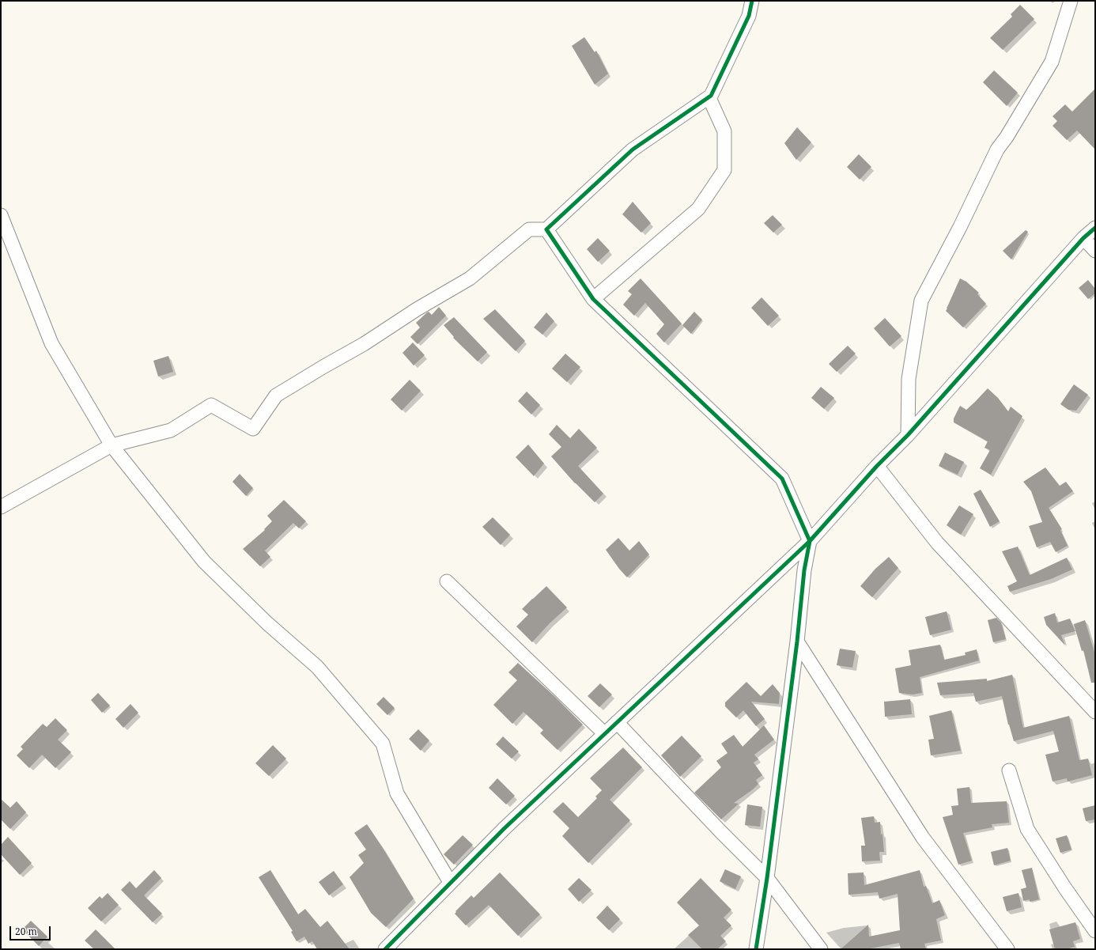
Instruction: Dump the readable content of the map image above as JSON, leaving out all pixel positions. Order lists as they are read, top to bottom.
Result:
{
  "scale_bar": "20 m"
}
